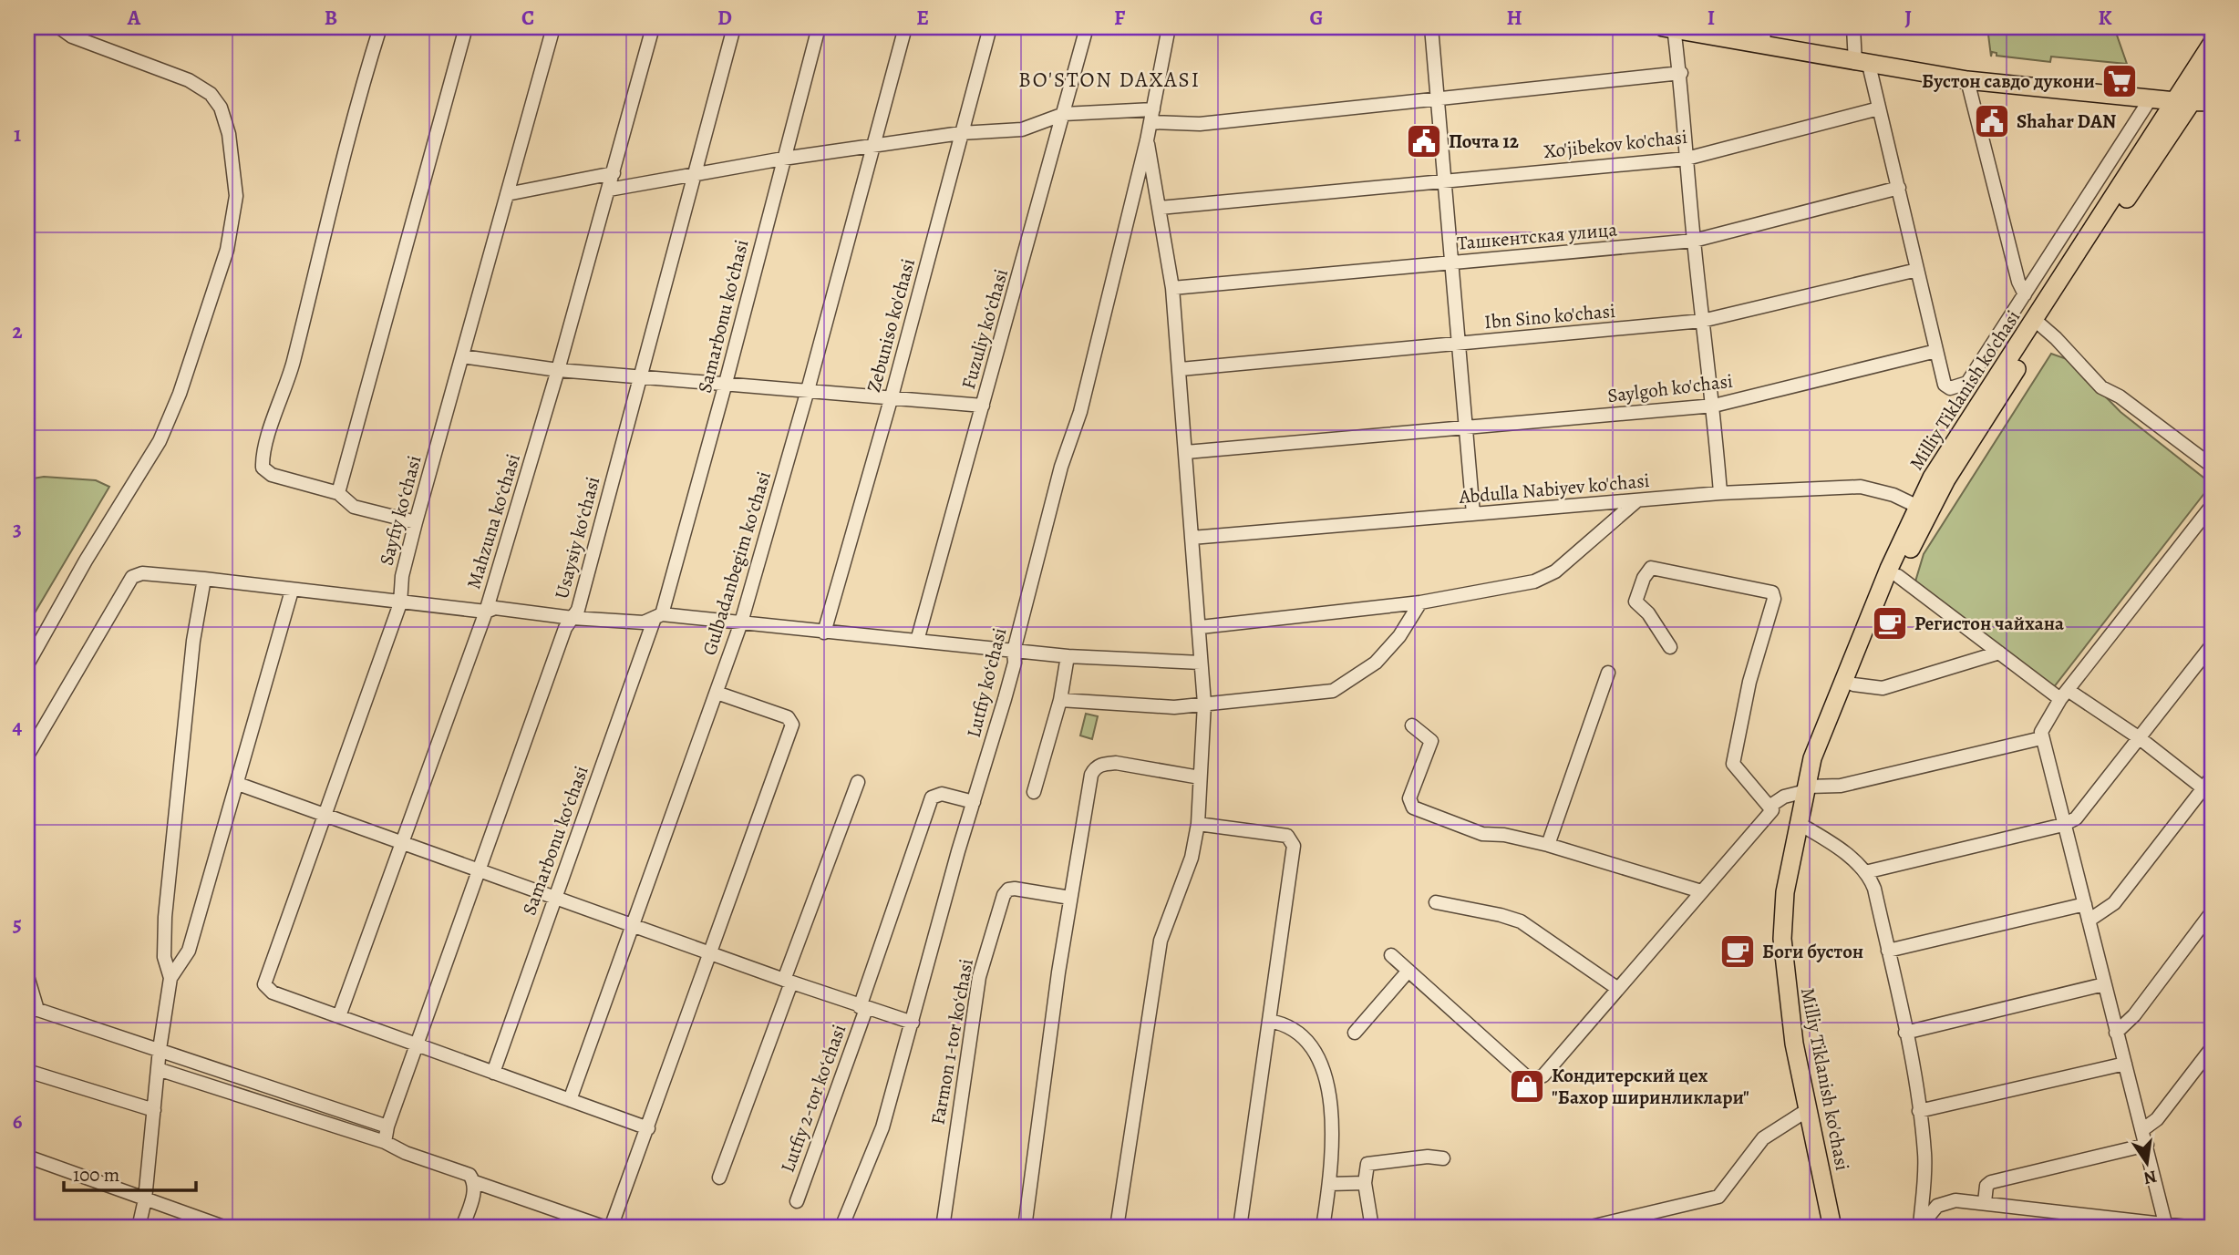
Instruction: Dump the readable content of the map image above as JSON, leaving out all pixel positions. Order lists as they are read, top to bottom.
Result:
{
  "streets": {
    "main road": ["Milliy Tiklanish ko'chasi"],
    "street": [
      "Xo'jibekov ko'chasi",
      "Ташкентская улица",
      "Samarbonu koʻchasi",
      "Ibn Sino ko'chasi",
      "Zebuniso ko'chasi",
      "Fuzuliy koʻchasi",
      "Saylgoh ko'chasi",
      "Abdulla Nabiyev ko'chasi",
      "Sayfiy koʻchasi",
      "Mahzuna koʻchasi",
      "Usaysiy koʻchasi",
      "Gulbadanbegim koʻchasi",
      "Lutfiy koʻchasi",
      "Farmon 1-tor koʻchasi",
      "Lutfiy 2-tor koʻchasi"
    ]
  },
  "crossings": [
    ["Milliy Tiklanish ko'chasi", "Abdulla Nabiyev ko'chasi"],
    ["Sayfiy koʻchasi", "Mahzuna koʻchasi"],
    ["Lutfiy koʻchasi", "Lutfiy 2-tor koʻchasi"]
  ],
  "districts": ["BO'STON DAXASI"],
  "places": {
    "supermarket": ["Бустон савдо дукони"],
    "public building": ["Shahar DAN", "Почта 12"],
    "cafe": ["Регистон чайхана", "Боги бустон"],
    "shop": ["Кондитерский цех \"Бахор ширинликлари\""]
  },
  "scale_bar": "100 m",
  "north": "bottom",
  "grid": {
    "columns": [
      "A",
      "B",
      "C",
      "D",
      "E",
      "F",
      "G",
      "H",
      "I",
      "J",
      "K"
    ],
    "rows": [
      "1",
      "2",
      "3",
      "4",
      "5",
      "6"
    ]
  }
}
